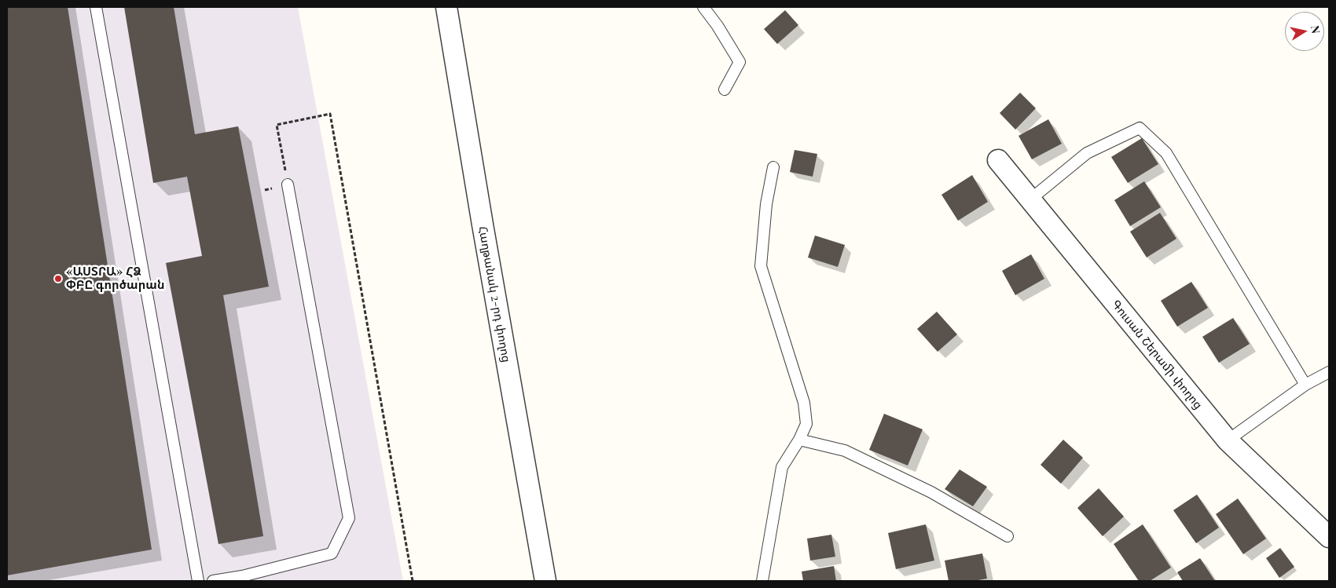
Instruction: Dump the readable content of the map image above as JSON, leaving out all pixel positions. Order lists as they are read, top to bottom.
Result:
{
  "streets": {
    "street": ["Հաղթանակ 2-րդ փողոց", "Գուսան Շերամի փողոց"]
  },
  "places": ["«ԱՍՏՐԱ» ՀՁ ՓԲԸ գործարան"],
  "north": "right"
}
